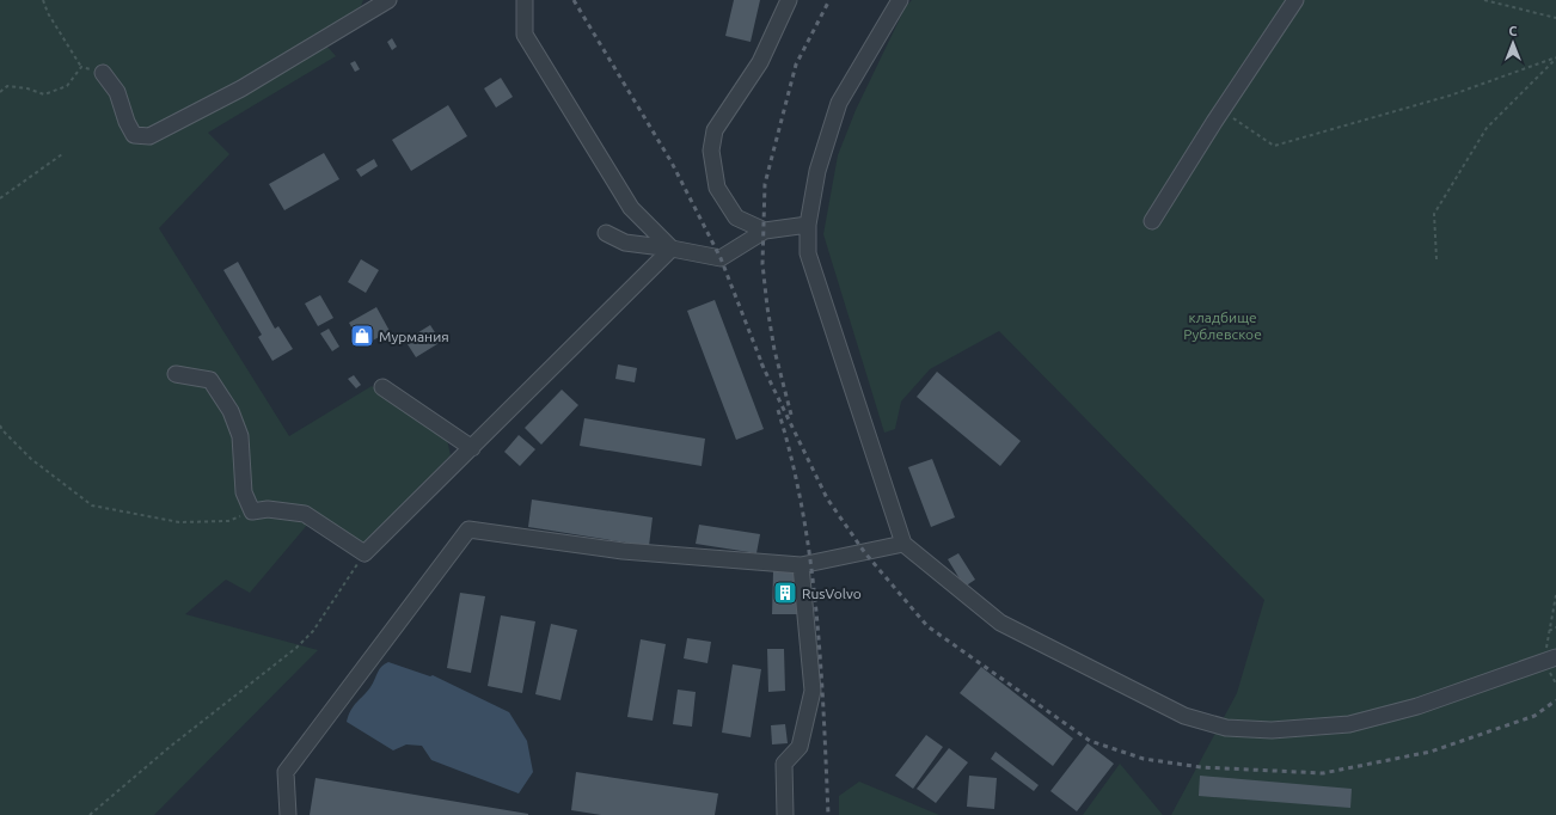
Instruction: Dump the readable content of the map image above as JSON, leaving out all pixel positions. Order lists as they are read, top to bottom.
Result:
{
  "parks": ["кладбище Рублевское"],
  "places": {
    "shop": ["Мурмания"],
    "building": ["RusVolvo"]
  },
  "north": "top"
}
